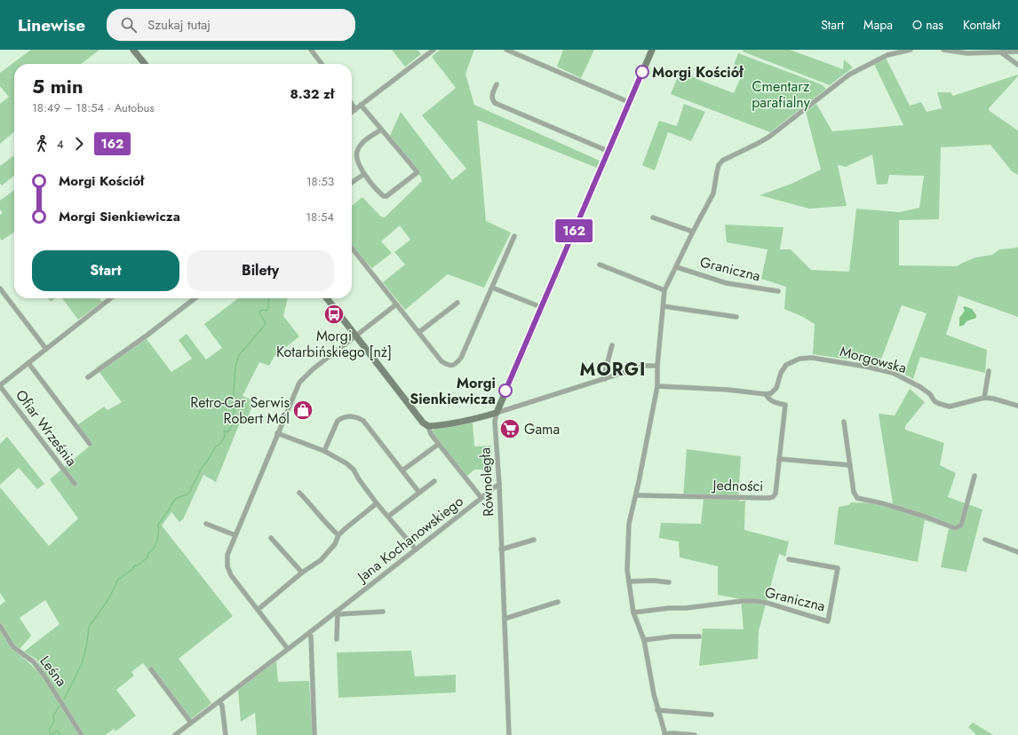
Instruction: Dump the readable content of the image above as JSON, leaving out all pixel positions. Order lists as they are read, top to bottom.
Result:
{
  "streets": {
    "street": [
      "Graniczna",
      "Morgowska",
      "Ofiar Września",
      "Równoległa",
      "Jedności",
      "Jana Kochanowskiego",
      "Leśna"
    ]
  },
  "crossings": [
    ["Graniczna", "Jedności"],
    ["Równoległa", "Jana Kochanowskiego"]
  ],
  "districts": ["MORGI"],
  "parks": ["Cmentarz parafialny"],
  "places": {
    "other": ["Morgi Kościół", "Morgi Sienkiewicza"],
    "bus stop": ["Morgi Kotarbińskiego [nż]"],
    "shop": ["Retro-Car Serwis Robert Mól"],
    "supermarket": ["Gama"]
  },
  "lines": ["bus line 162"],
  "page": {
    "header": "Linewise",
    "search": "Szukaj tutaj",
    "nav": [
      "Start",
      "Mapa",
      "O nas",
      "Kontakt"
    ],
    "on_map": "162",
    "heading": ["5 min", "18:49 – 18:54 · Autobus", "8.32 zł"],
    "legs": ["4", "162"],
    "list": [
      {
        "name": "Morgi Kościół",
        "value": "18:53"
      },
      {
        "name": "Morgi Sienkiewicza",
        "value": "18:54"
      }
    ],
    "buttons": ["Start", "Bilety"]
  }
}
